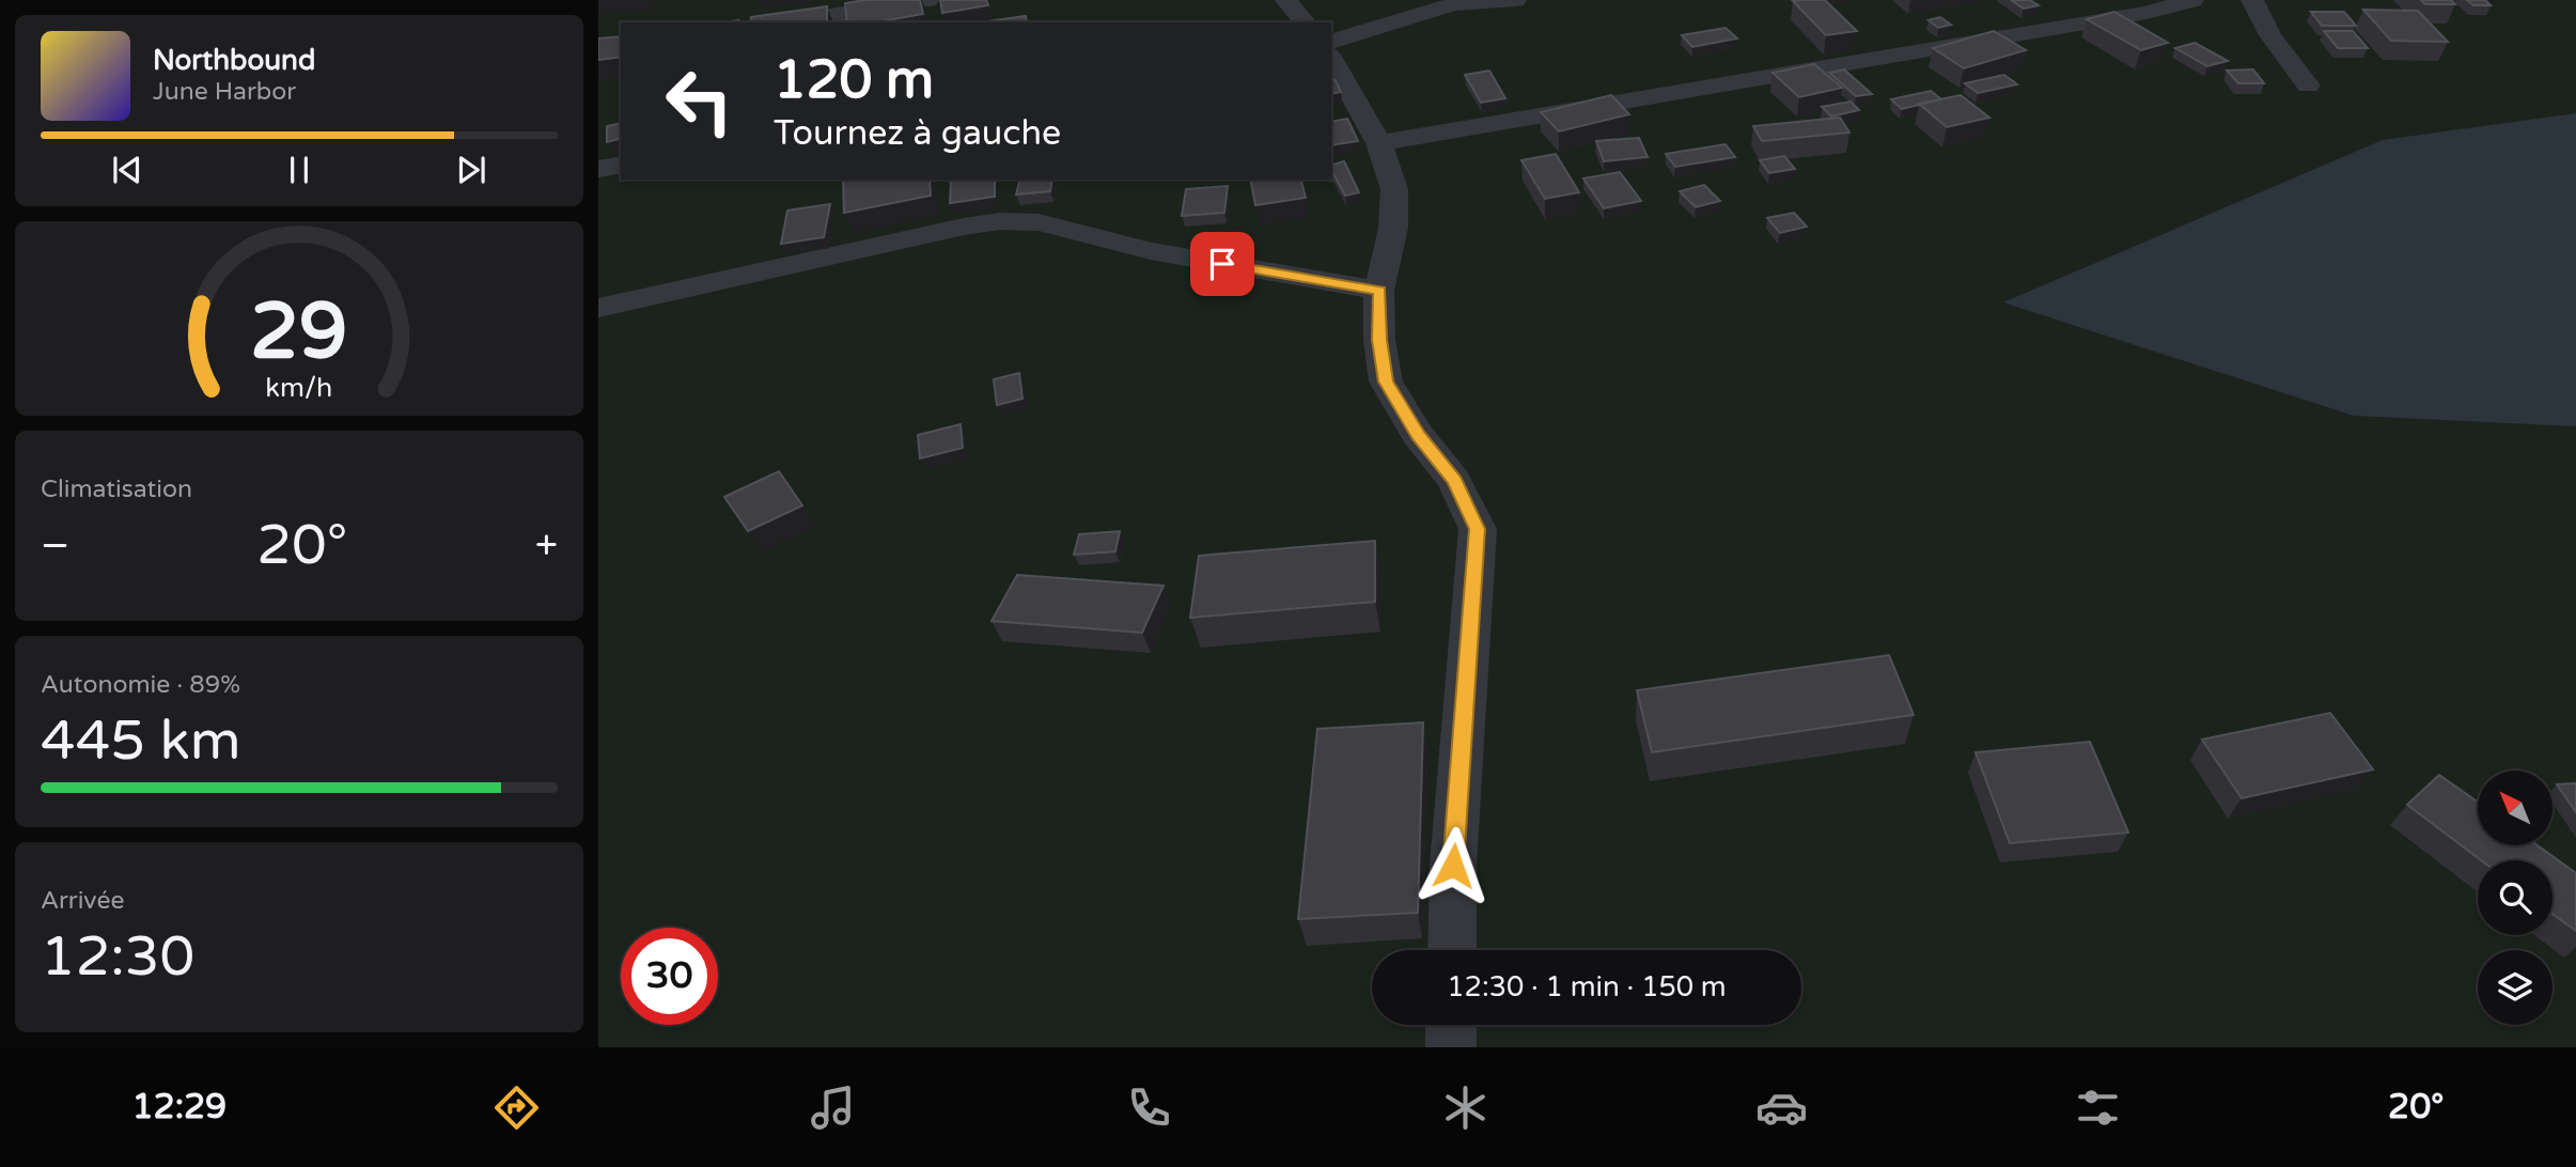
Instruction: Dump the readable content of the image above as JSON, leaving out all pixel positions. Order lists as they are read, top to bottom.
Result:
{
  "north": "top left",
  "page": {
    "turn": ["120 m", "Tournez à gauche"],
    "song": ["Northbound", "June Harbor"],
    "tile": [
      "Climatisation",
      ["Autonomie · 89%", "445 km"],
      ["Arrivée", "12:30"]
    ],
    "heat": ["−", "20°", "+"],
    "limit": "30",
    "trip": "12:30 · 1 min · 150 m",
    "tabs": ["12:29", "20°"],
    "gauge": ["29", "km/h"]
  }
}
